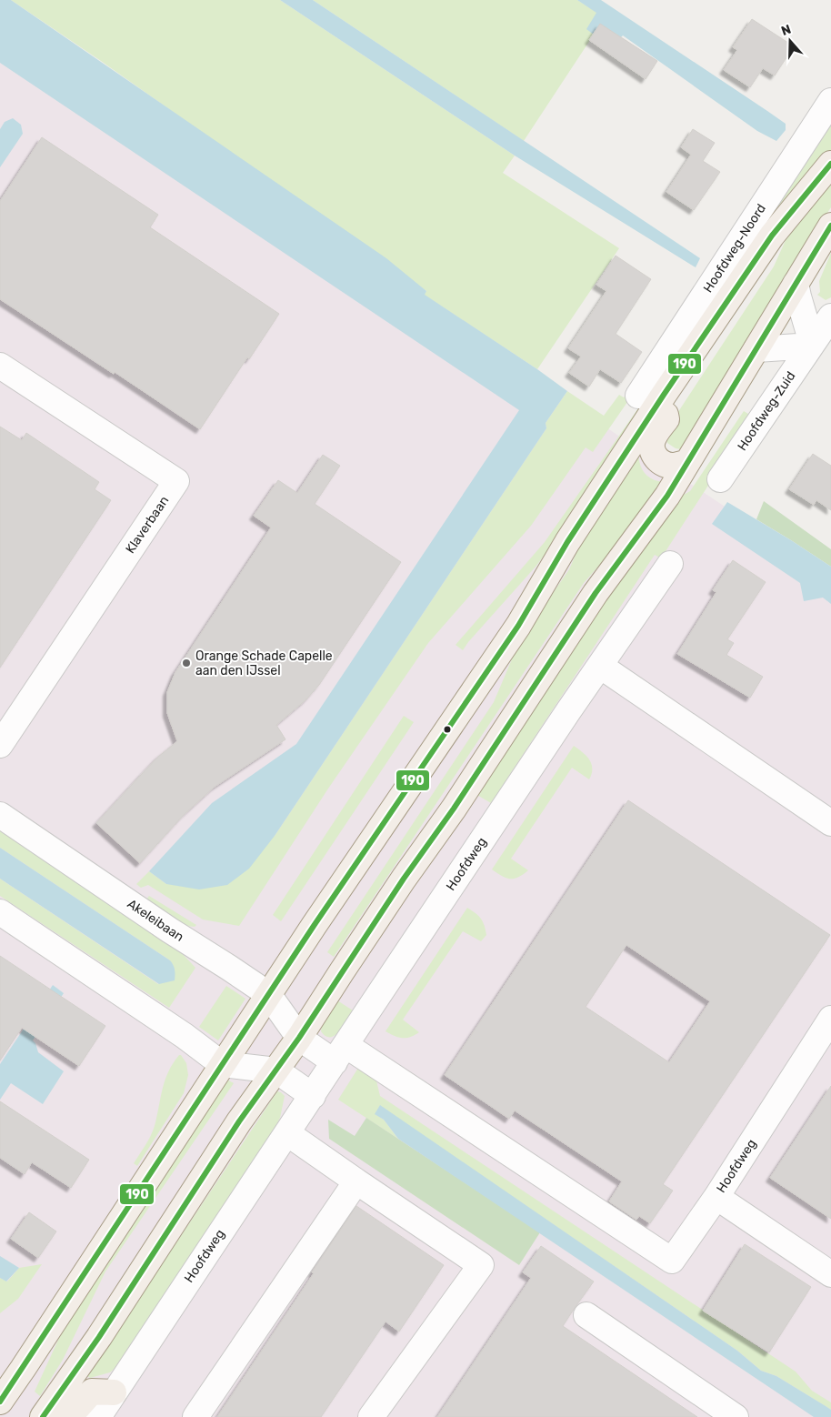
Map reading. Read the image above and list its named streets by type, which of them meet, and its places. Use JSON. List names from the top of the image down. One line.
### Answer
{"streets":{"street":["Hoofdweg-Noord","Hoofdweg-Zuid","Klaverbaan","Hoofdweg","Akeleibaan"]},"places":["Orange Schade Capelle aan den IJssel"],"lines":["transit line 190"],"north":"top"}
